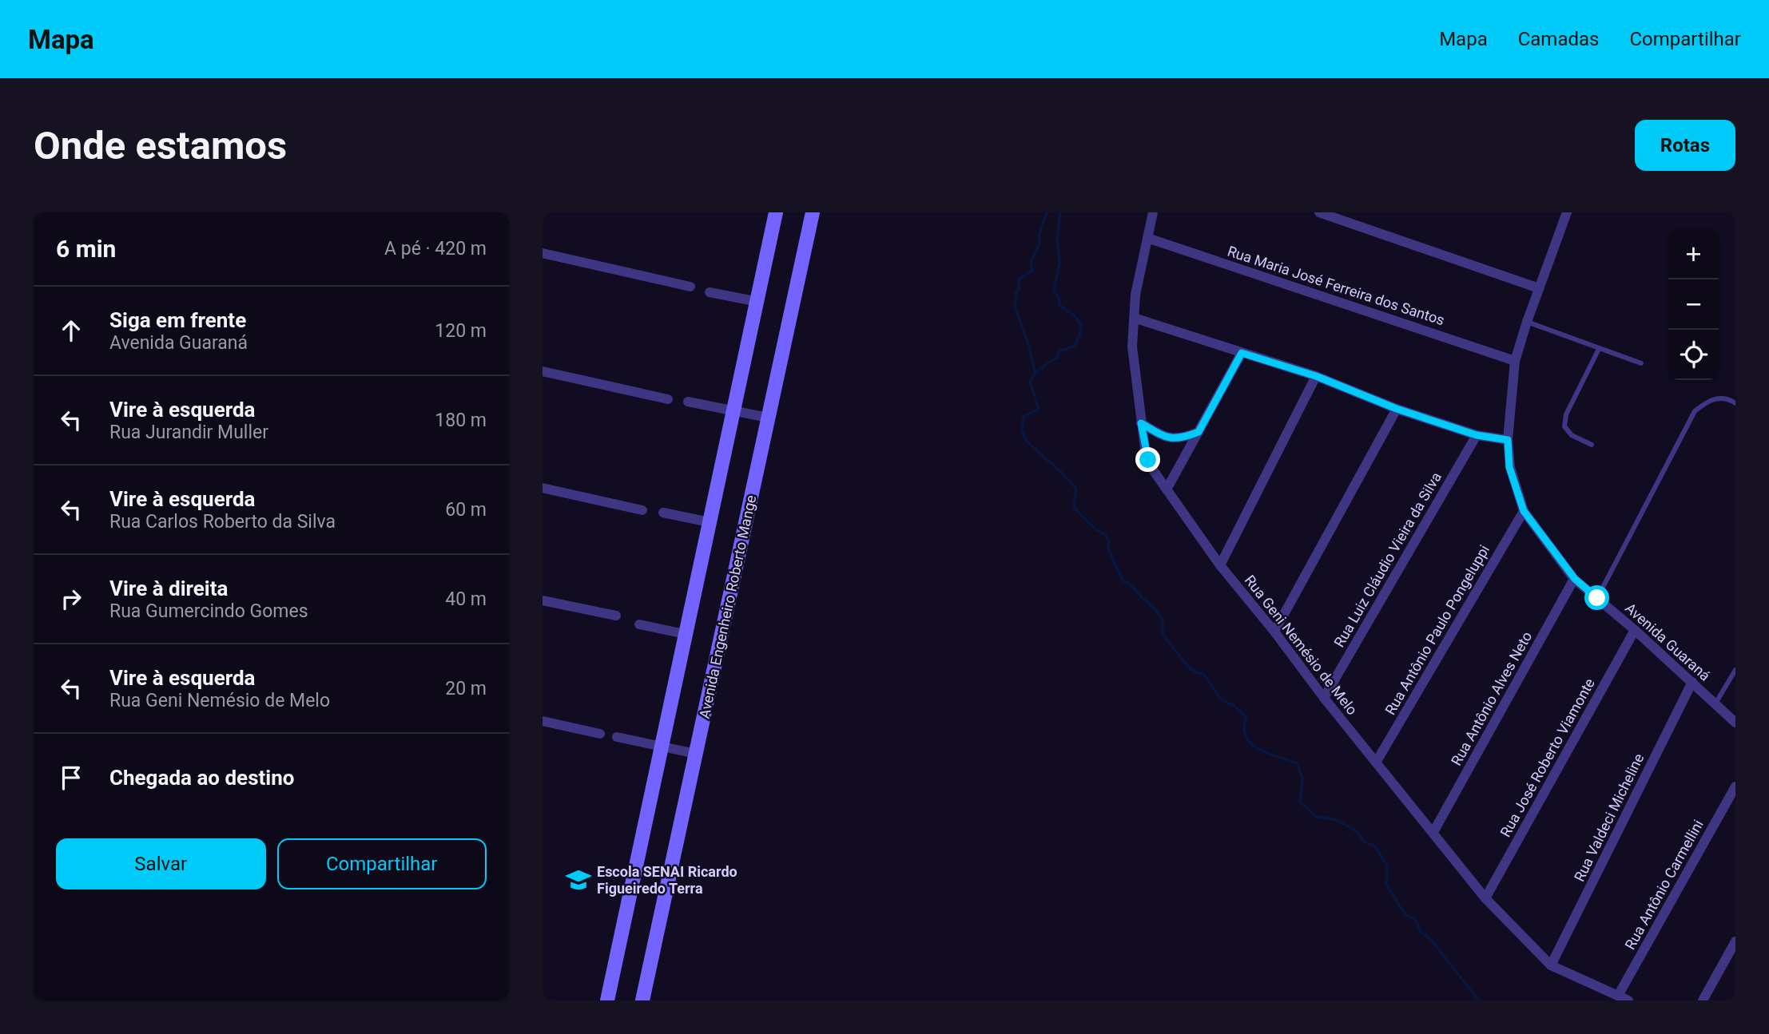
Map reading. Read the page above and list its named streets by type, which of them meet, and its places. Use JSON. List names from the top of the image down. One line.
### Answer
{"streets":{"street":["Rua Maria José Ferreira dos Santos","Rua Luiz Cláudio Vieira da Silva","Avenida Engenheiro Roberto Mange","Rua Antônio Paulo Pongeluppi","Avenida Guaraná","Rua Geni Nemésio de Melo","Rua Antônio Alves Neto","Rua José Roberto Viamonte","Rua Valdeci Micheline","Rua Antônio Carmellini"]},"crossings":[["Rua Maria José Ferreira dos Santos","Avenida Guaraná"],["Rua Maria José Ferreira dos Santos","Rua Geni Nemésio de Melo"],["Rua Luiz Cláudio Vieira da Silva","Rua Geni Nemésio de Melo"],["Rua Antônio Paulo Pongeluppi","Avenida Guaraná"],["Rua Antônio Paulo Pongeluppi","Rua Geni Nemésio de Melo"],["Avenida Guaraná","Rua Antônio Alves Neto"],["Avenida Guaraná","Rua José Roberto Viamonte"],["Avenida Guaraná","Rua Valdeci Micheline"],["Rua Geni Nemésio de Melo","Rua Antônio Alves Neto"],["Rua Geni Nemésio de Melo","Rua José Roberto Viamonte"],["Rua Geni Nemésio de Melo","Rua Valdeci Micheline"],["Rua Geni Nemésio de Melo","Rua Antônio Carmellini"]],"places":{"school or university":["Escola SENAI Ricardo Figueiredo Terra"]},"page":{"header":"Mapa","nav":["Mapa","Camadas","Compartilhar"],"buttons":["Rotas",["Salvar","Compartilhar"]],"title":"Onde estamos","heading":["6 min","A pé · 420 m"],"map_buttons":["+","−"],"list":[["Siga em frente","Avenida Guaraná","120 m"],["Vire à esquerda","Rua Jurandir Muller","180 m"],["Vire à esquerda","Rua Carlos Roberto da Silva","60 m"],["Vire à direita","Rua Gumercindo Gomes","40 m"],["Vire à esquerda","Rua Geni Nemésio de Melo","20 m"],"Chegada ao destino"]}}
